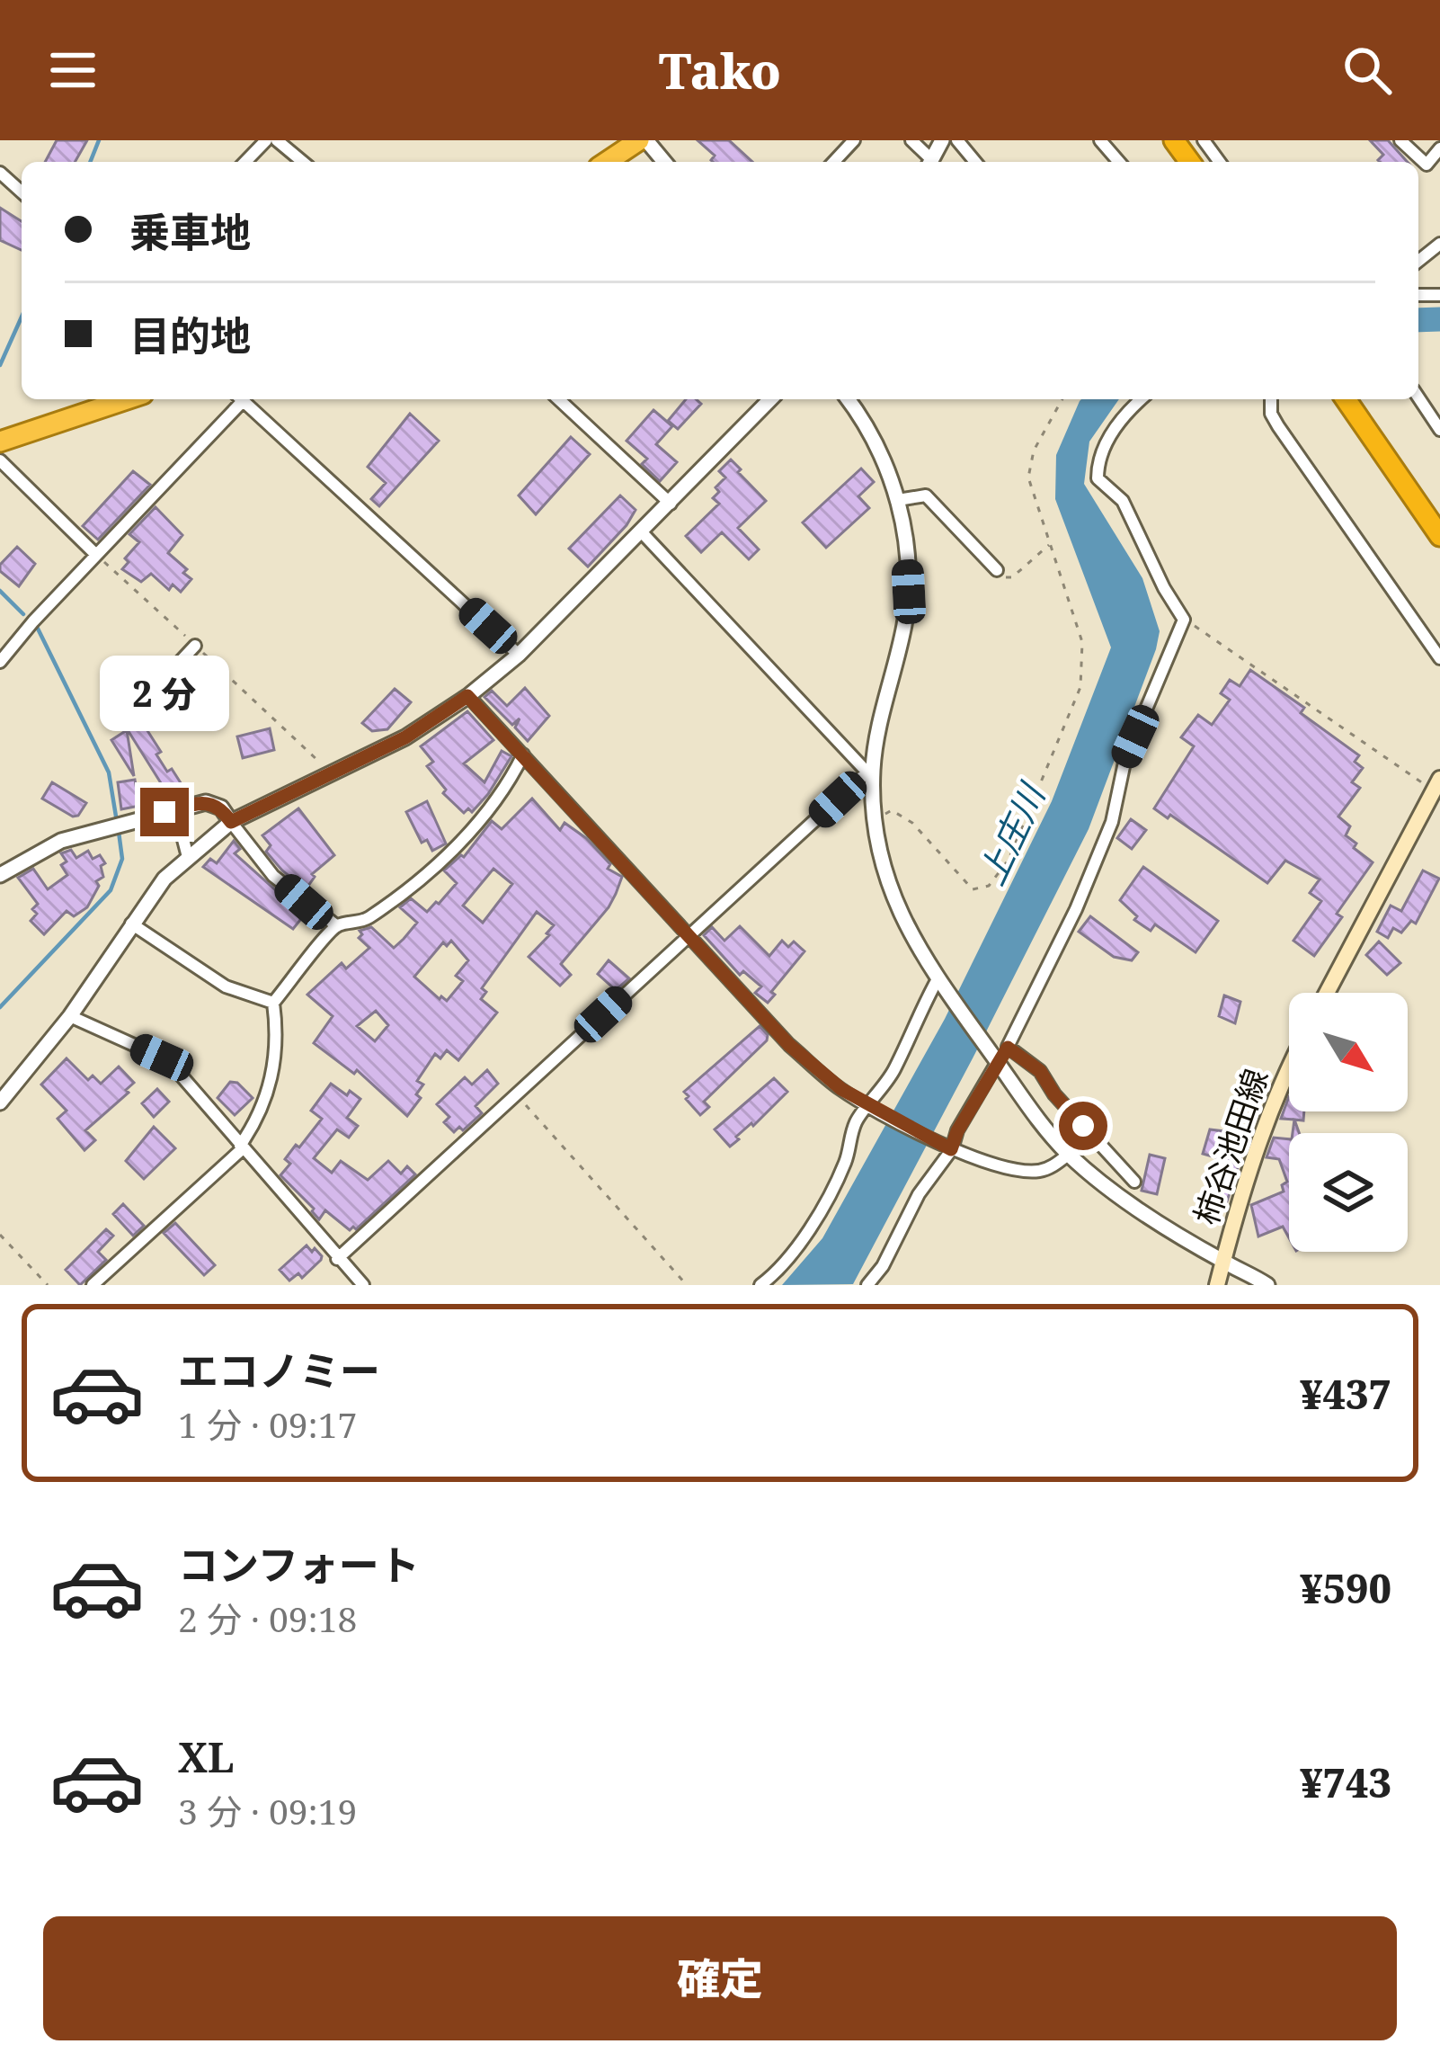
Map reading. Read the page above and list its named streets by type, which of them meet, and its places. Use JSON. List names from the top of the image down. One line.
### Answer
{"streets":{"main road":["柿谷池田線"]},"water":["上庄川"],"north":"bottom right","page":{"header":"Tako","banner":["乗車地","目的地"],"bubble":"2 分","list":[{"name":"エコノミー","note":"1 分 · 09:17","value":"¥437"},{"name":"コンフォート","note":"2 分 · 09:18","value":"¥590"},{"name":"XL","note":"3 分 · 09:19","value":"¥743"}],"buttons":"確定"}}
